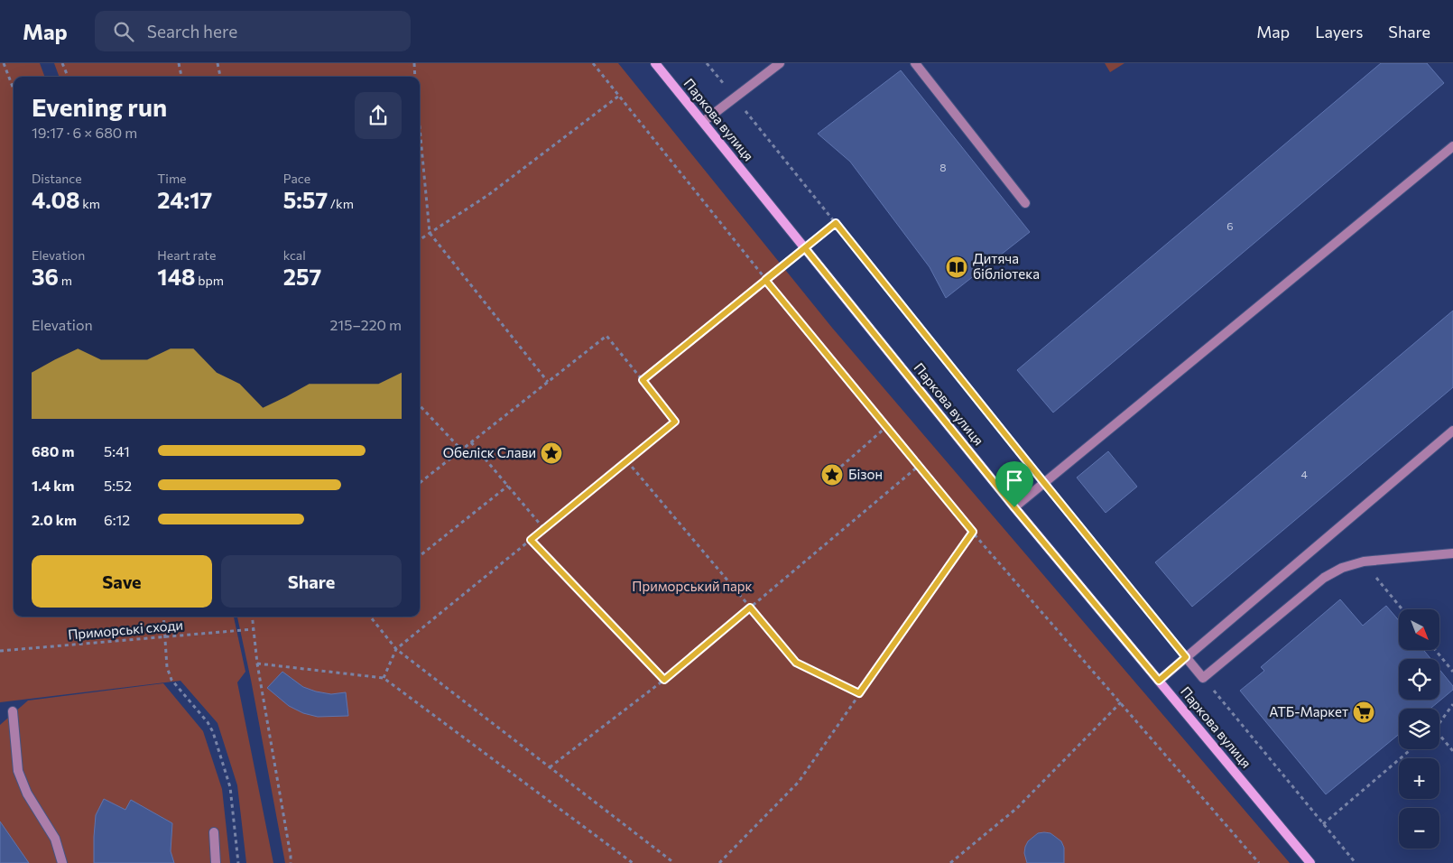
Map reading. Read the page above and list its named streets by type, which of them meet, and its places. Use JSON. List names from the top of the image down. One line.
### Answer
{"streets":{"street":["Паркова вулиця"],"path":["Приморські сходи"]},"parks":["Приморський парк"],"places":{"library":["Дитяча бібліотека"],"place":["Обеліск Cлави","Бізон"],"supermarket":["АТБ-Маркет"]},"house_numbers":["8","6","4"],"north":"bottom right","page":{"header":"Map","search":"Search here","nav":["Map","Layers","Share"],"heading":["Evening run","19:17 · 6 × 680 m"],"stats":[["Distance","4.08 km"],["Time","24:17"],["Pace","5:57 /km"],["Elevation","36 m"],["Heart rate","148 bpm"],["kcal","257"]],"chart":["Elevation","215–220 m"],"list":[{"name":"680 m","note":"5:41"},{"name":"1.4 km","note":"5:52"},{"name":"2.0 km","note":"6:12"}],"buttons":["Save","Share"],"map_buttons":["+","−"]}}
